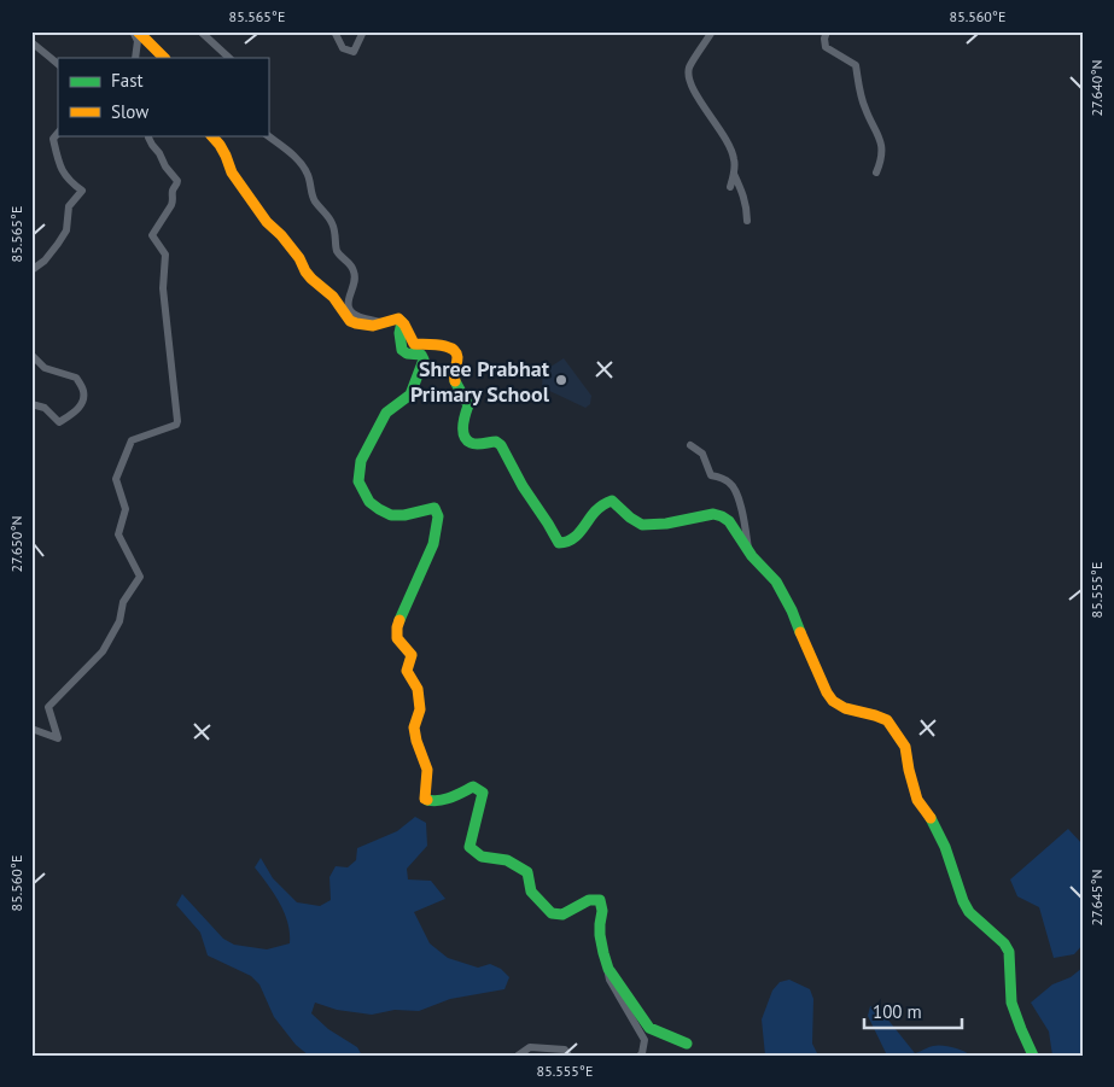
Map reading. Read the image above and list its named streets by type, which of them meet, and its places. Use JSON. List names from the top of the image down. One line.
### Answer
{"places":["Shree Prabhat Primary School"],"legend":["Fast","Slow"],"scale_bar":"100 m","coordinates":["85.565°E","85.560°E","27.640°N","27.650°N","85.555°E","27.645°N"]}
